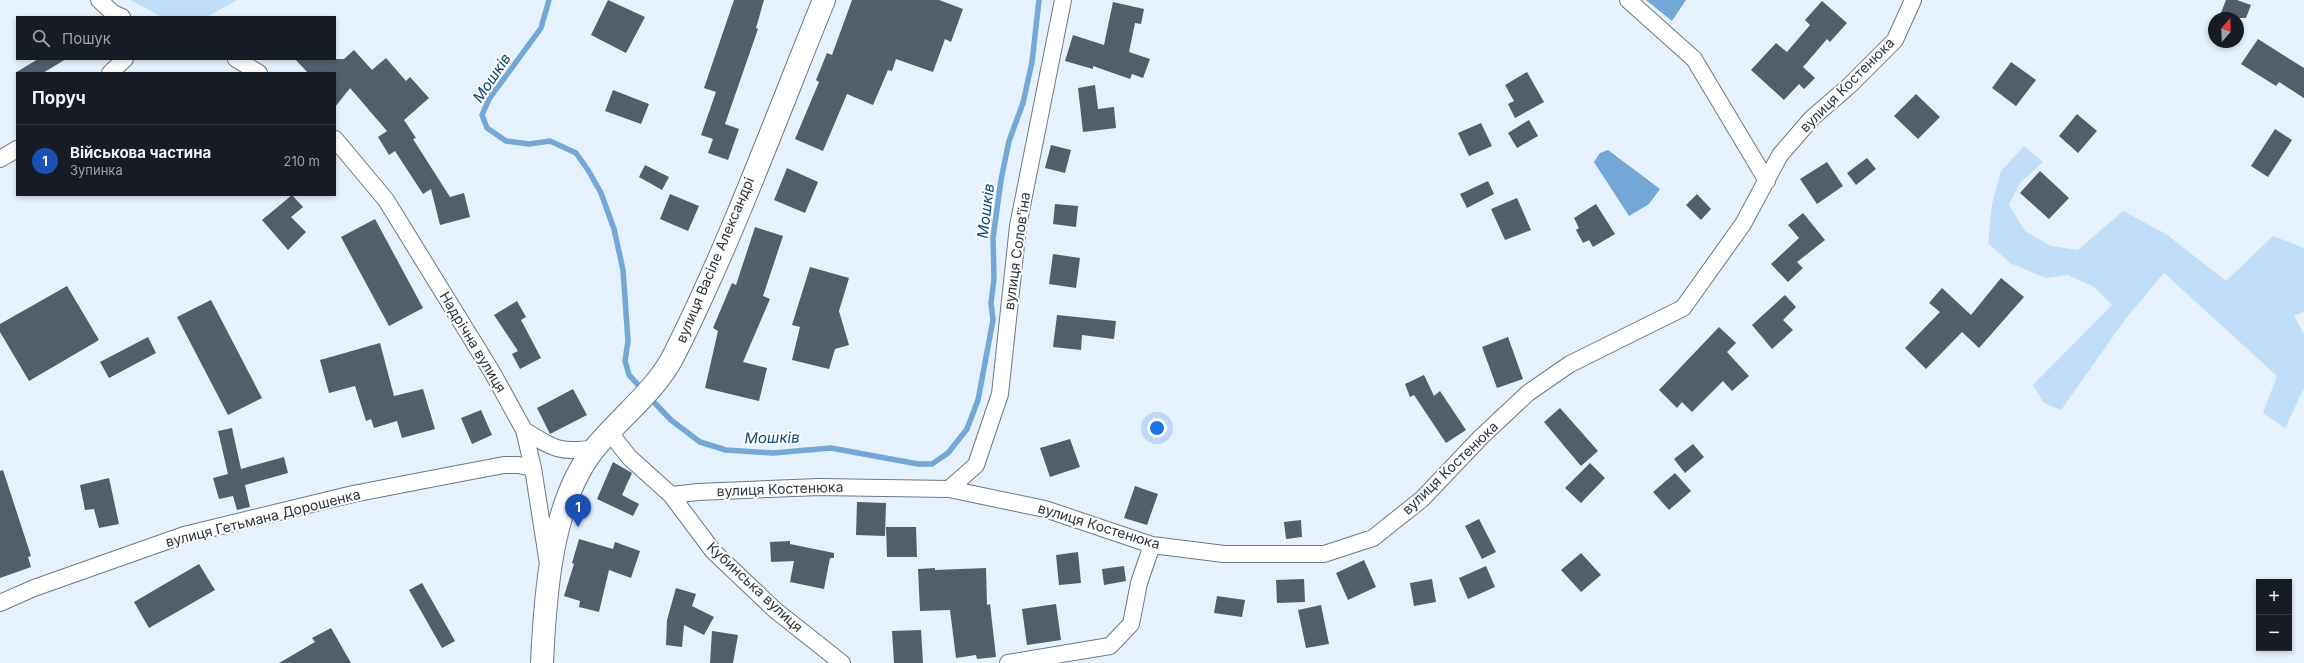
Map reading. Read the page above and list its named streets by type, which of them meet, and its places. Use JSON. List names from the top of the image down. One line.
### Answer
{"streets":{"main road":["вулиця Васіле Александрі"],"street":["вулиця Костенюка","вулиця Солов'їна","Надрічна вулиця","вулиця Гетьмана Дорошенка","Кубинська вулиця"]},"crossings":[["вулиця Костенюка","вулиця Солов'їна"],["вулиця Костенюка","Кубинська вулиця"],["вулиця Васіле Александрі","Надрічна вулиця"],["вулиця Васіле Александрі","Кубинська вулиця"],["Надрічна вулиця","вулиця Гетьмана Дорошенка"]],"water":["Мошків"],"north":"top","page":{"search":"Пошук","heading":"Поруч","list":[{"mark":"1","name":"Військова частина","note":"Зупинка","value":"210 m"}],"pins":"1","map_buttons":["+","−"]}}
